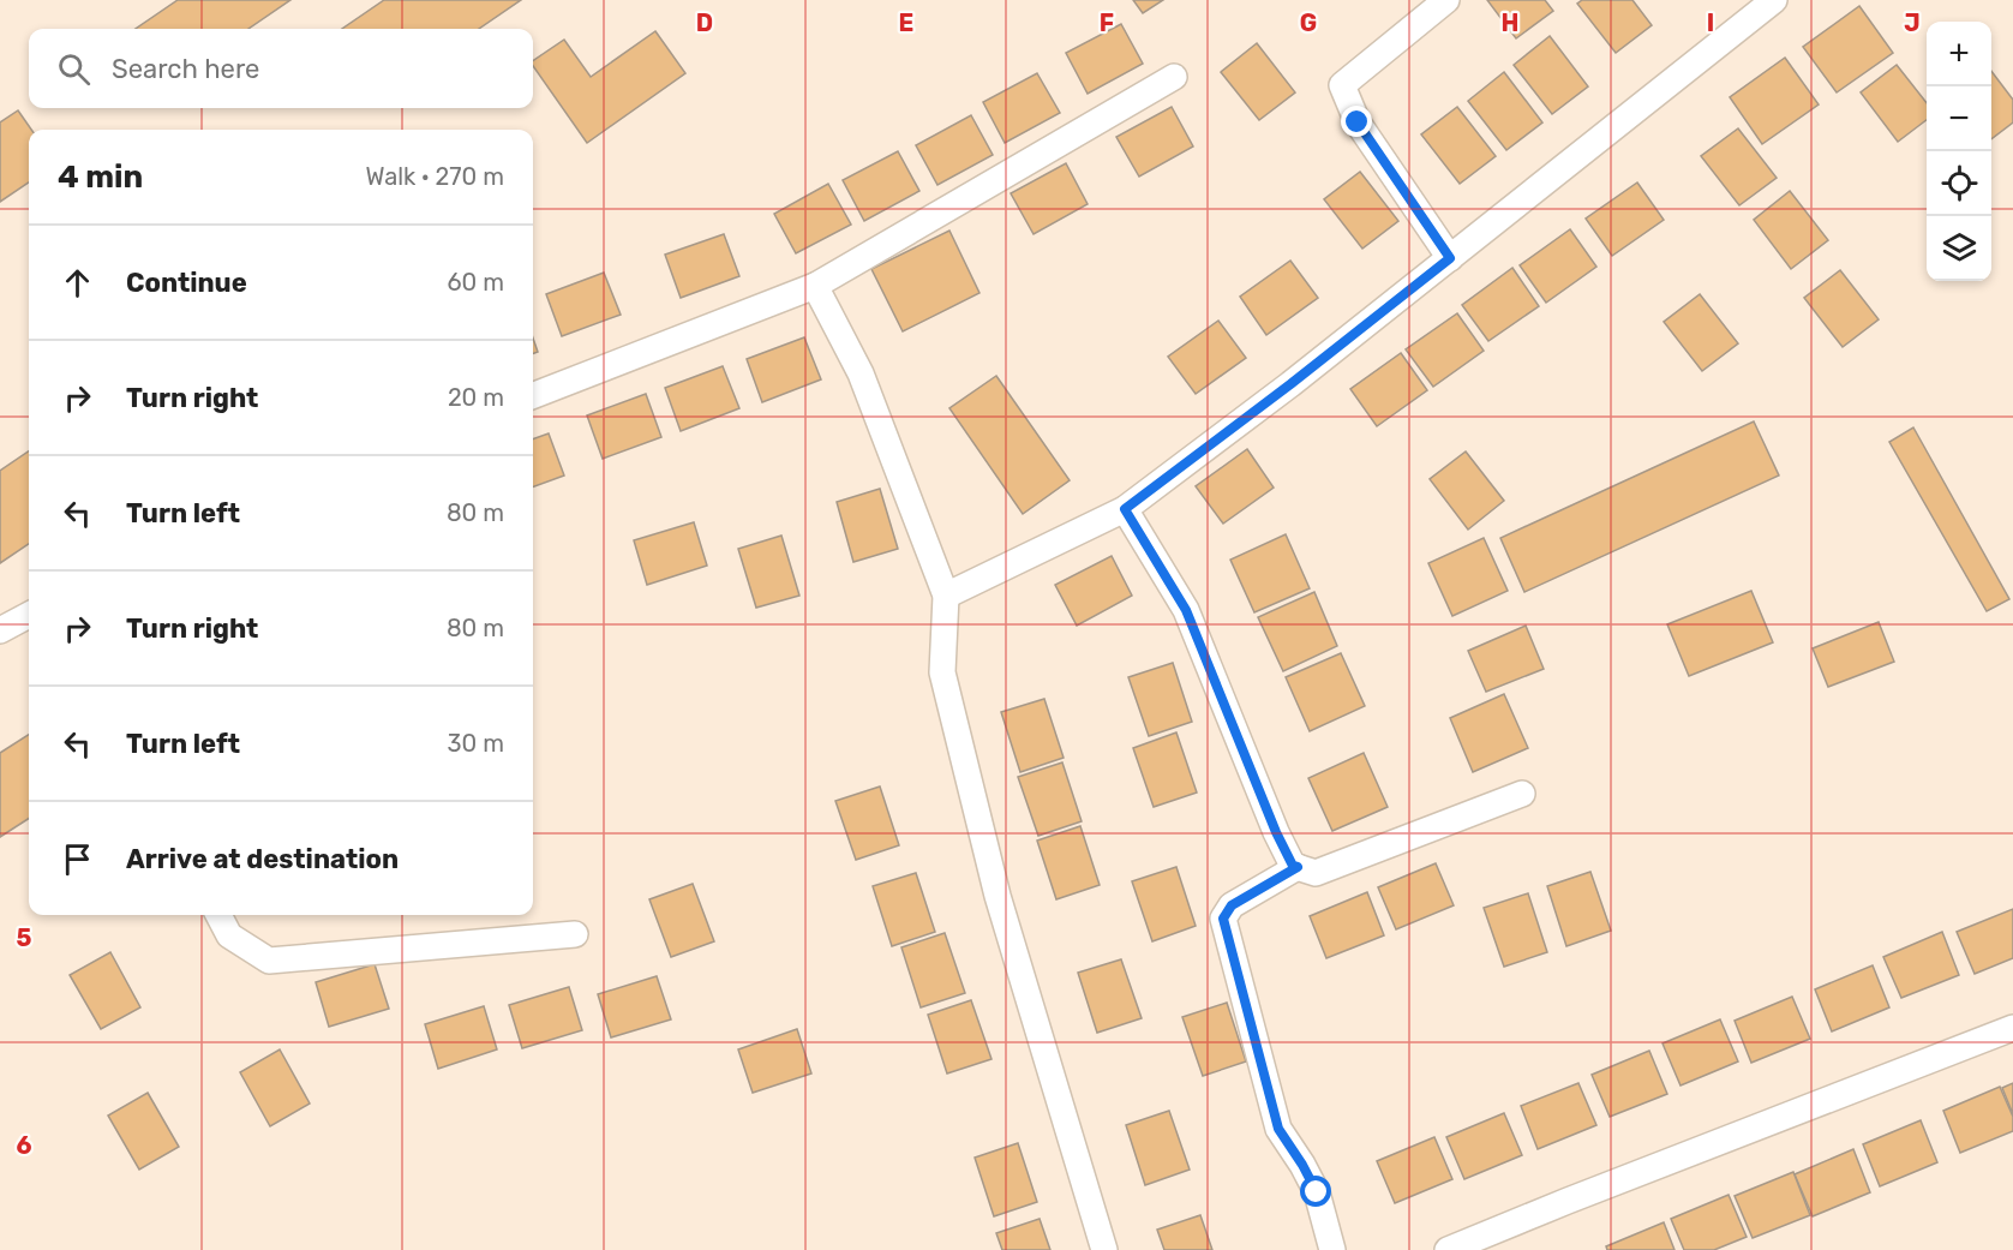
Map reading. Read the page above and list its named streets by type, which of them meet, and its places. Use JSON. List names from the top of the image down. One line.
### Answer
{"page":{"map_buttons":["+","−"],"search":"Search here","heading":["4 min","Walk · 270 m"],"list":[["Continue","60 m"],["Turn right","20 m"],["Turn left","80 m"],["Turn right","80 m"],["Turn left","30 m"],"Arrive at destination"]},"grid":{"columns":["D","E","F","G","H","I","J"],"rows":["5","6"]}}
